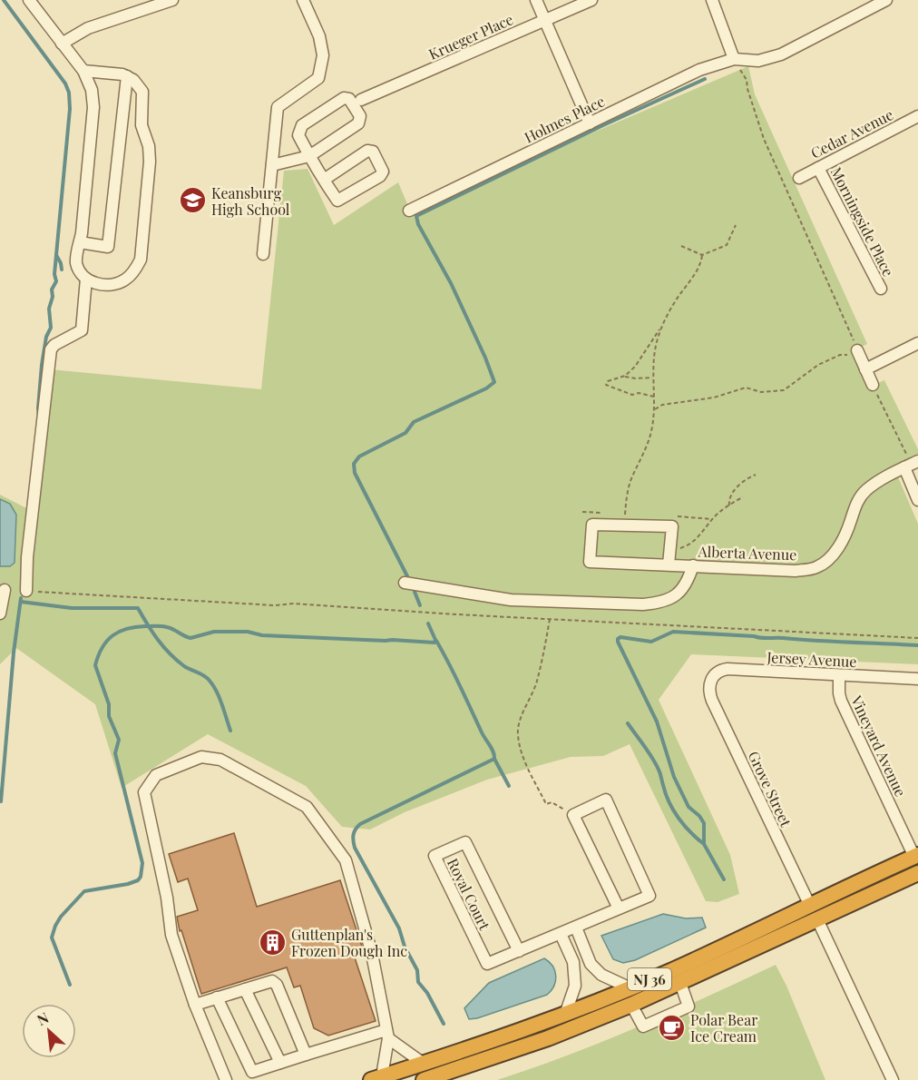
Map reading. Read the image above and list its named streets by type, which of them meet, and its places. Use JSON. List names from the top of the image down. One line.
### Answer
{"streets":{"highway":["NJ 36"],"street":["Krueger Place","Holmes Place","Cedar Avenue","Morningside Place","Alberta Avenue","Jersey Avenue","Vineyard Avenue","Grove Street","Royal Court"]},"crossings":[["Cedar Avenue","Morningside Place"],["Jersey Avenue","Vineyard Avenue"],["Jersey Avenue","Grove Street"],["Vineyard Avenue","NJ 36"],["Grove Street","NJ 36"]],"places":{"school or university":["Keansburg High School"],"building":["Guttenplan's Frozen Dough Inc"],"cafe":["Polar Bear Ice Cream"]},"north":"top left"}
